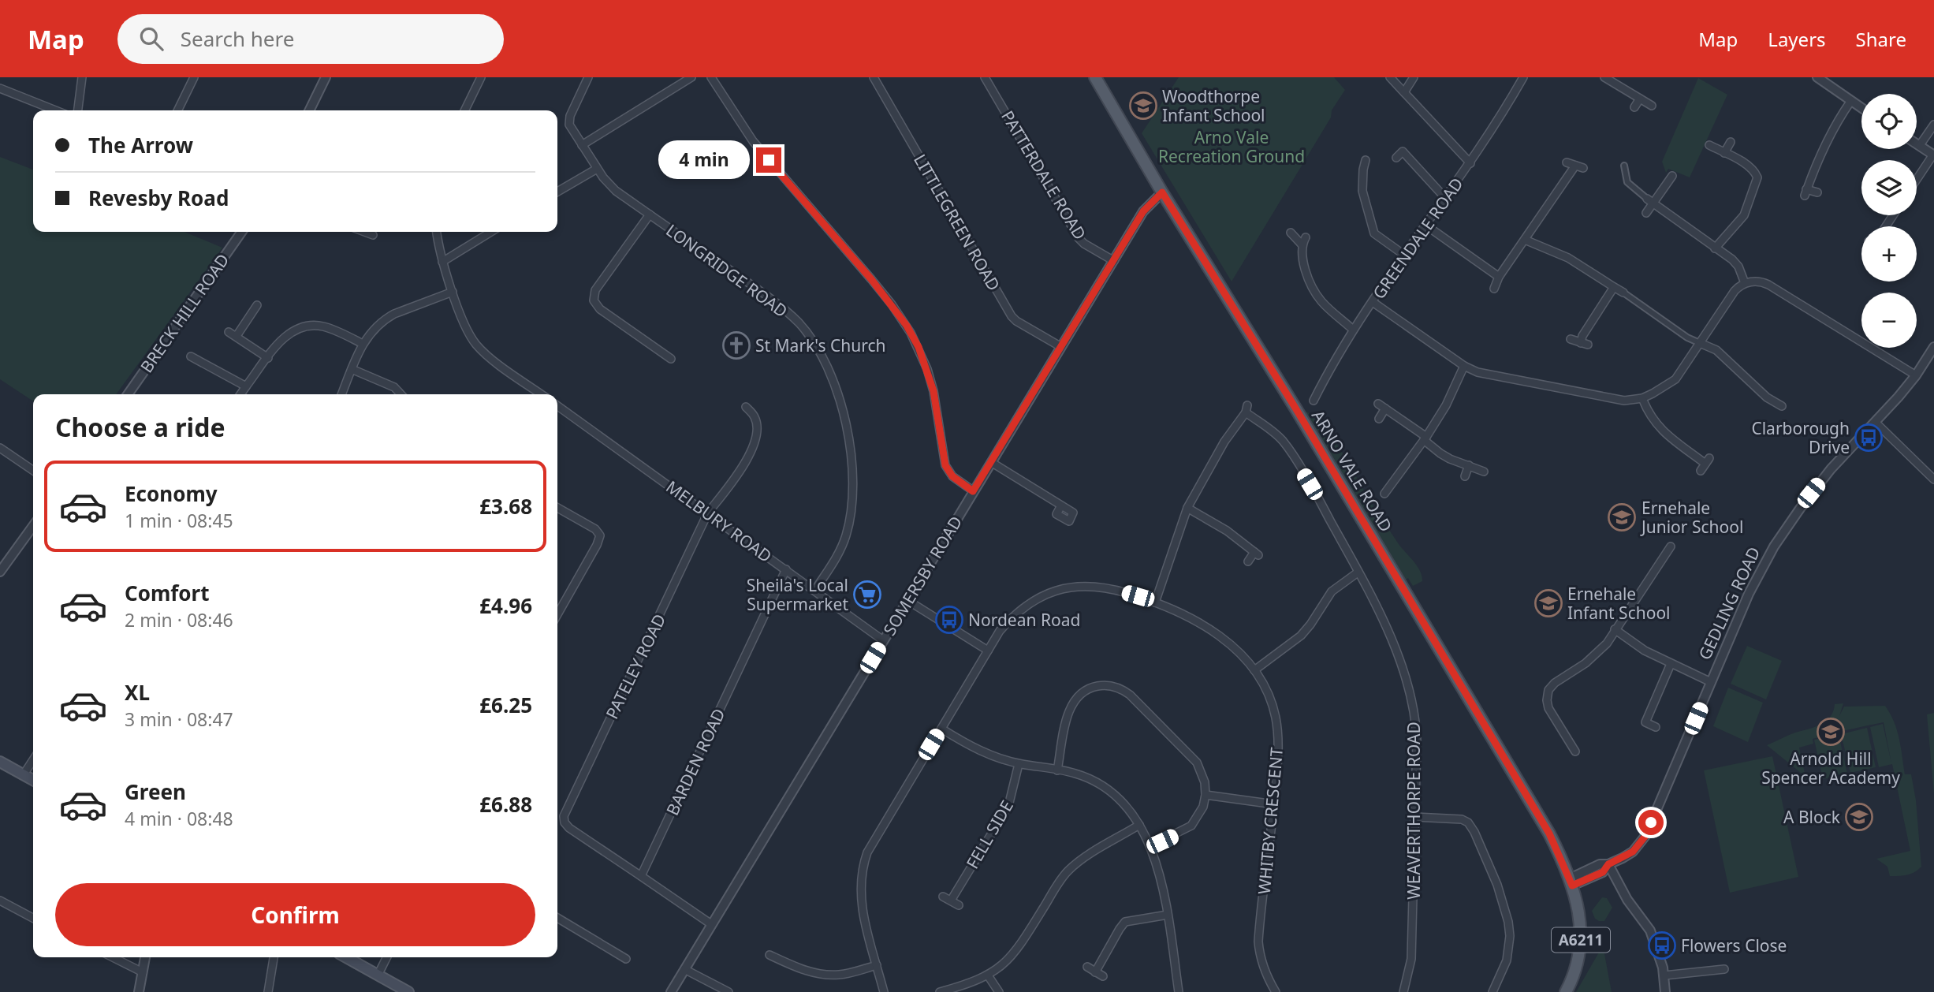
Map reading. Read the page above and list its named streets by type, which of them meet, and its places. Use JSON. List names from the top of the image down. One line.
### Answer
{"streets":{"main road":["ARNO VALE ROAD","A6211"],"street":["PATTERDALE ROAD","LITTLEGREEN ROAD","GREENDALE ROAD","LONGRIDGE ROAD","BRECK HILL ROAD","MELBURY ROAD","SOMERSBY ROAD","GEDLING ROAD","PATELEY ROAD","BARDEN ROAD","WEAVERTHORPE ROAD","WHITBY CRESCENT","FELL SIDE"]},"crossings":[["PATTERDALE ROAD","SOMERSBY ROAD"],["LITTLEGREEN ROAD","SOMERSBY ROAD"],["LONGRIDGE ROAD","MELBURY ROAD"],["ARNO VALE ROAD","SOMERSBY ROAD"],["ARNO VALE ROAD","GEDLING ROAD"],["ARNO VALE ROAD","A6211"],["MELBURY ROAD","SOMERSBY ROAD"],["MELBURY ROAD","PATELEY ROAD"],["MELBURY ROAD","BARDEN ROAD"],["GEDLING ROAD","A6211"],["PATELEY ROAD","BARDEN ROAD"],["WEAVERTHORPE ROAD","WHITBY CRESCENT"]],"parks":["Arno Vale Recreation Ground"],"places":{"school or university":["Woodthorpe Infant School","Ernehale Junior School","Ernehale Infant School","Arnold Hill Spencer Academy","A Block"],"church":["St Mark's Church"],"bus stop":["Clarborough Drive","Nordean Road","Flowers Close"],"supermarket":["Sheila's Local Supermarket"]},"page":{"header":"Map","search":"Search here","nav":["Map","Layers","Share"],"map_buttons":["+","−"],"banner":["The Arrow","Revesby Road"],"bubble":"4 min","heading":"Choose a ride","list":[{"name":"Economy","note":"1 min · 08:45","value":"£3.68"},{"name":"Comfort","note":"2 min · 08:46","value":"£4.96"},{"name":"XL","note":"3 min · 08:47","value":"£6.25"},{"name":"Green","note":"4 min · 08:48","value":"£6.88"}],"buttons":"Confirm"}}
